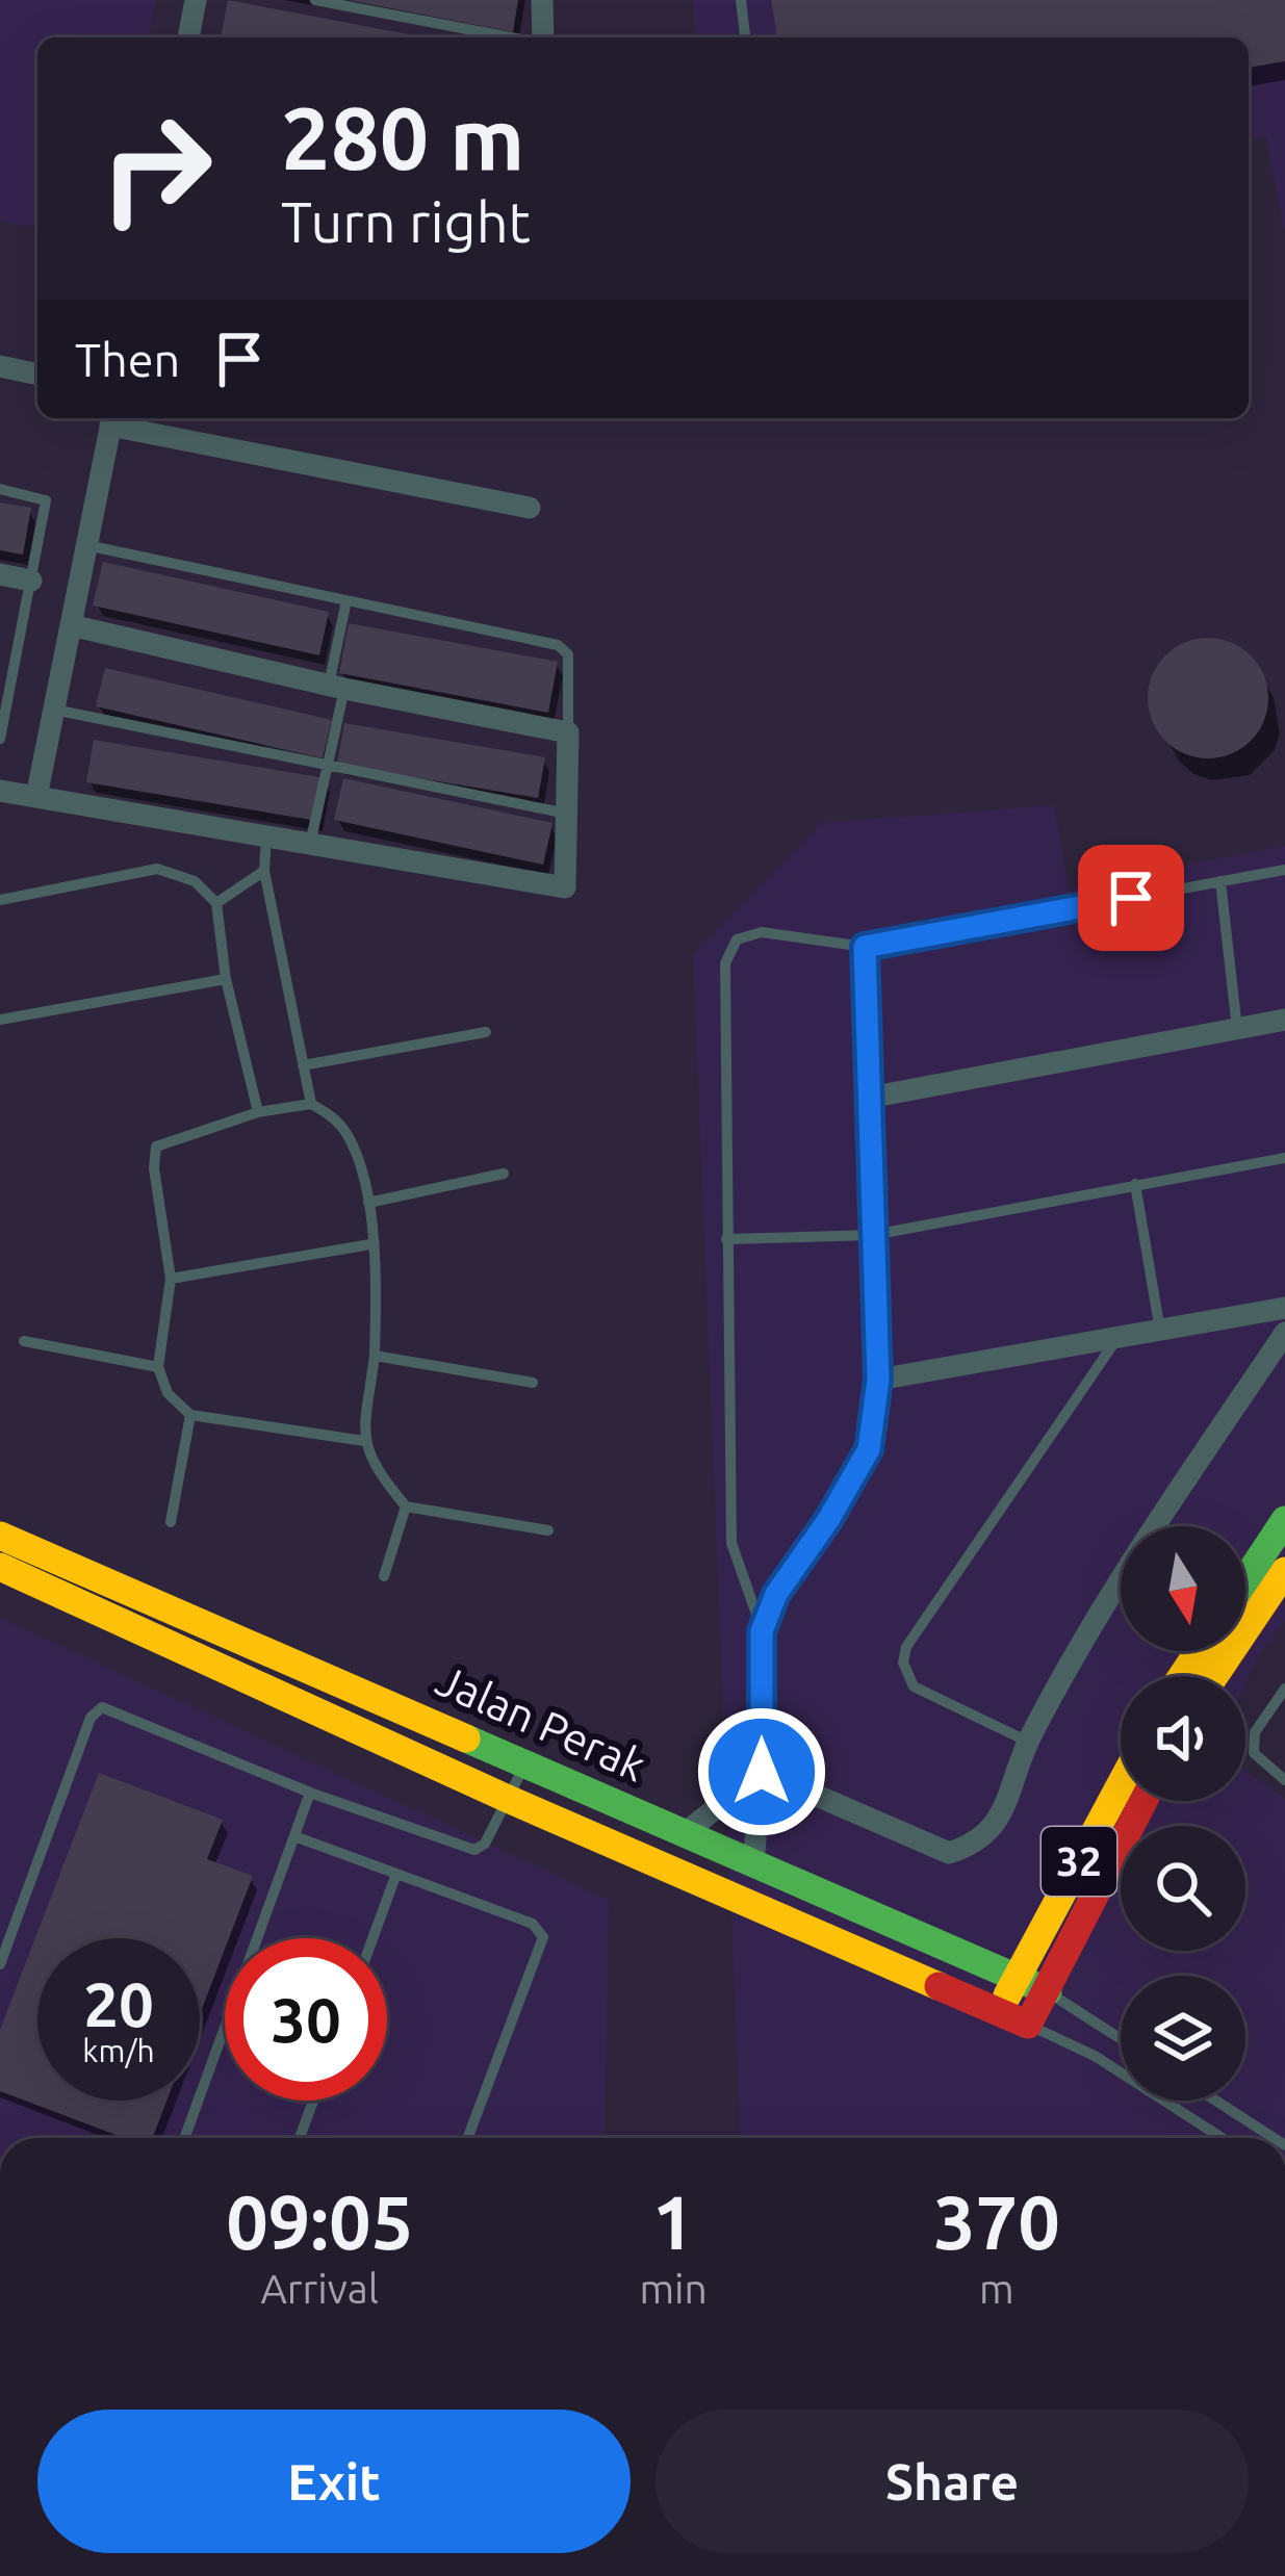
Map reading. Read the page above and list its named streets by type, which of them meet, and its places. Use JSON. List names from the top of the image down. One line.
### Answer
{"streets":{"main road":["Jalan Perak","32"]},"crossings":[["Jalan Perak","32"]],"north":"bottom","page":{"turn":["280 m","Turn right"],"then":"Then","speed":"20 km/h","limit":"30","eta":["09:05","Arrival","1","min","370","m"],"buttons":["Exit","Share"]}}
